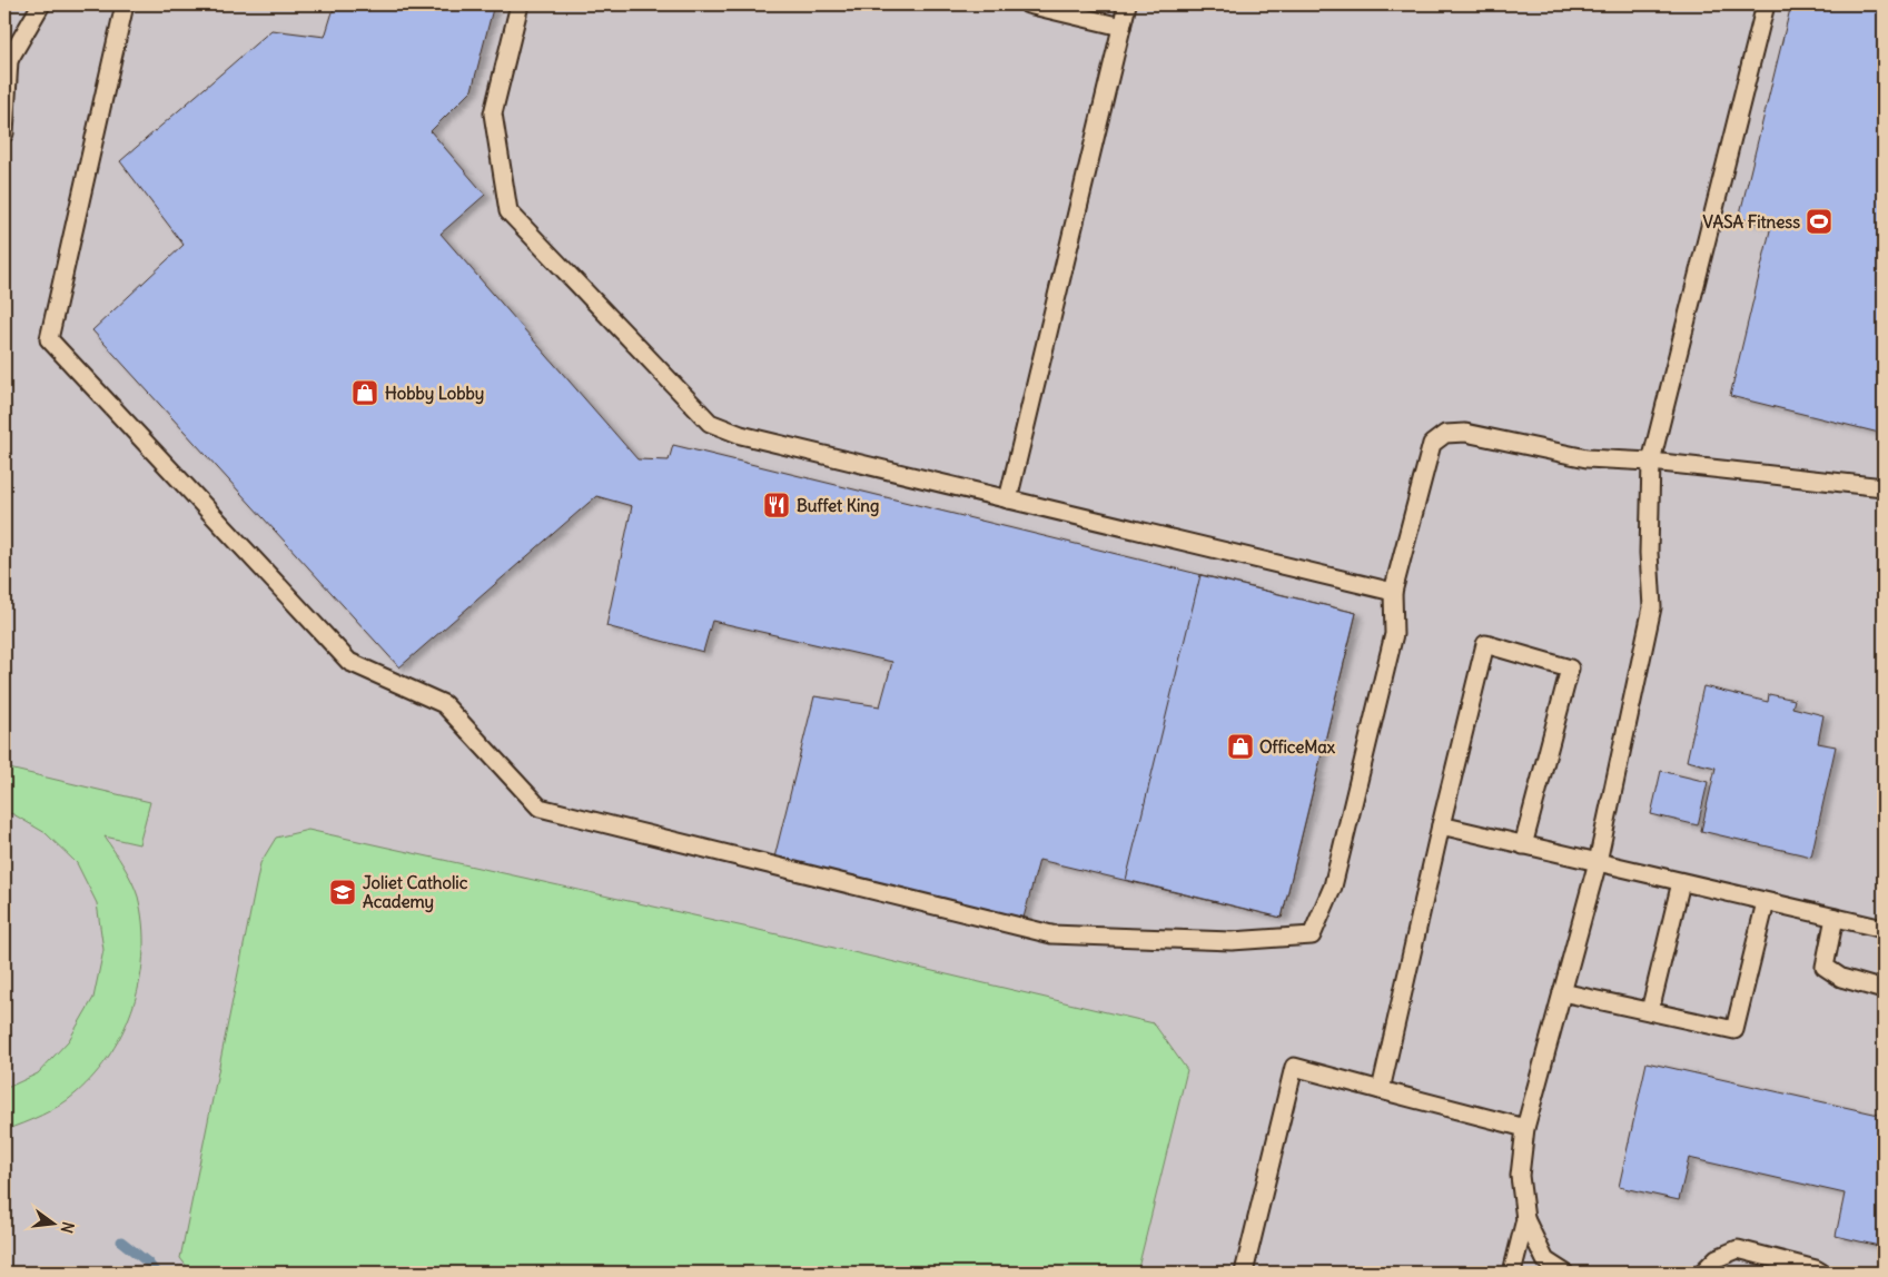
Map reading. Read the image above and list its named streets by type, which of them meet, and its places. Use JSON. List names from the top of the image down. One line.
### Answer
{"places":{"sports":["VASA Fitness"],"shop":["Hobby Lobby","OfficeMax"],"restaurant":["Buffet King"],"school or university":["Joliet Catholic Academy"]},"north":"right"}
